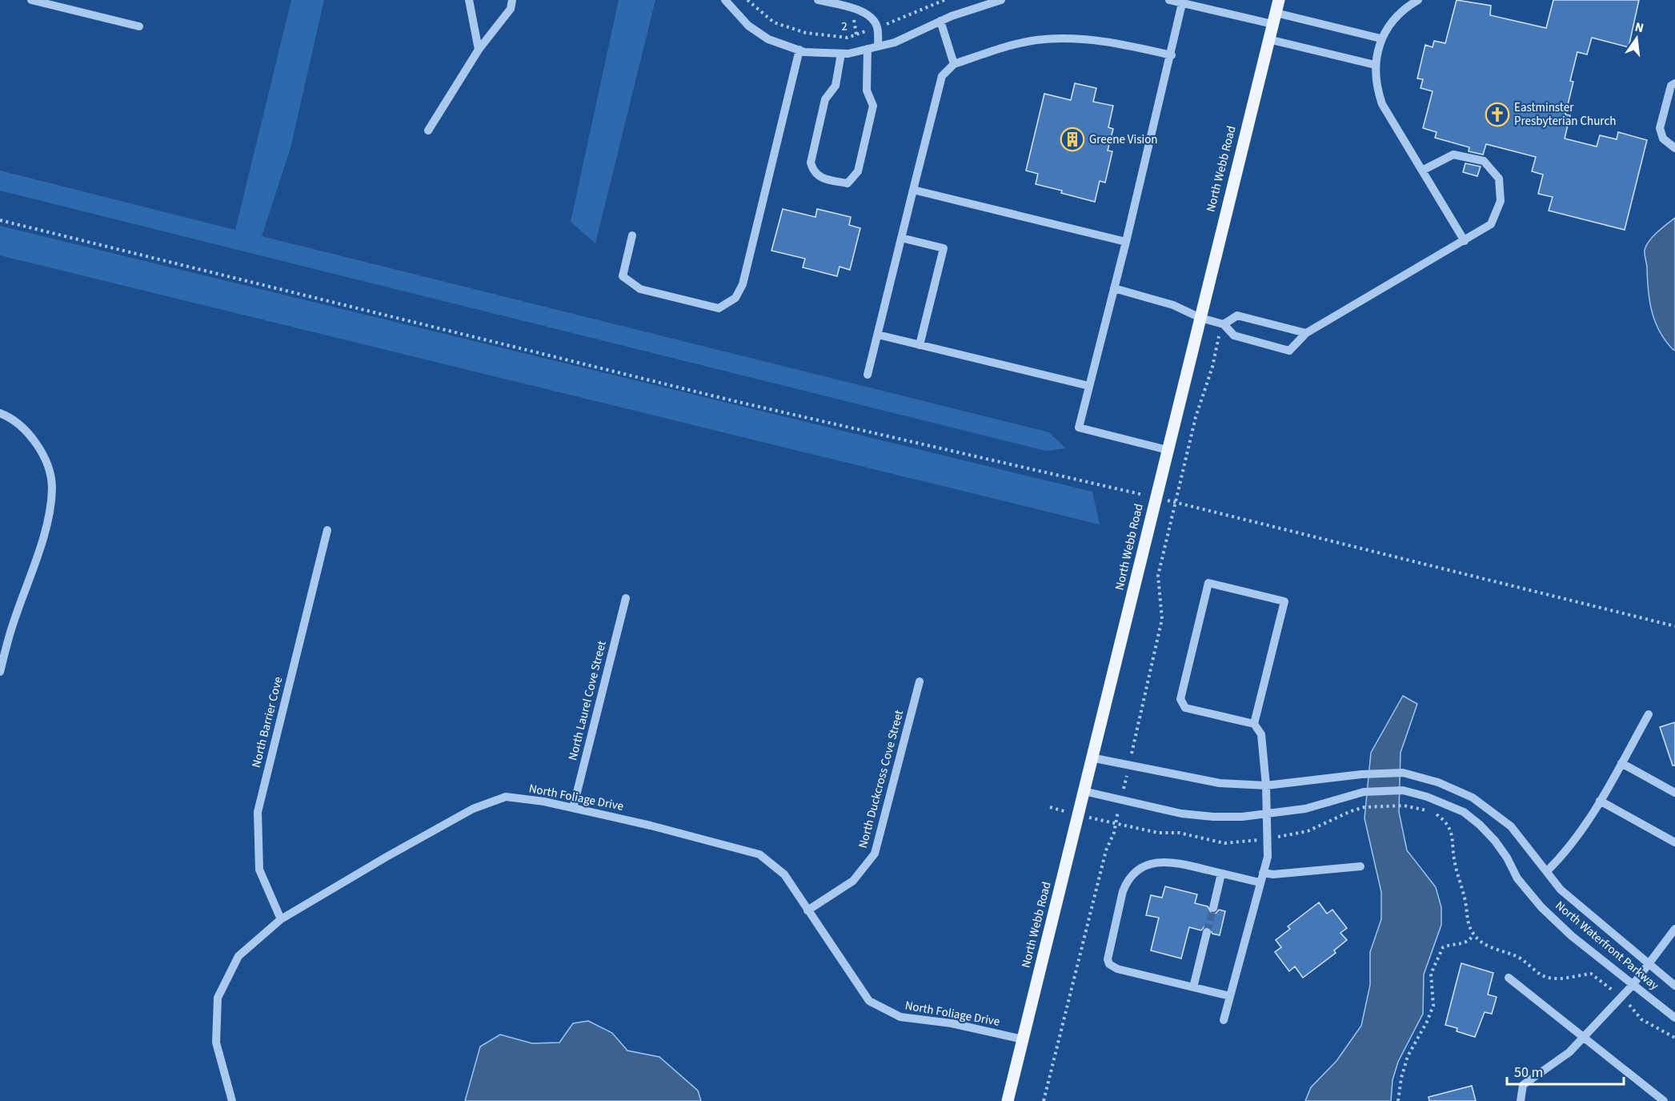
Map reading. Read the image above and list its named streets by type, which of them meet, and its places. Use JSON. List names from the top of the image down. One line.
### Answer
{"streets":{"main road":["North Webb Road"],"street":["North Laurel Cove Street","North Barrier Cove","North Duckcross Cove Street","North Foliage Drive","North Waterfront Parkway"],"path":["2"]},"crossings":[["North Webb Road","North Foliage Drive"],["North Webb Road","North Waterfront Parkway"],["North Laurel Cove Street","North Foliage Drive"],["North Barrier Cove","North Foliage Drive"],["North Duckcross Cove Street","North Foliage Drive"]],"places":{"church":["Eastminster Presbyterian Church"],"building":["Greene Vision"]},"scale_bar":"50 m","north":"top"}
